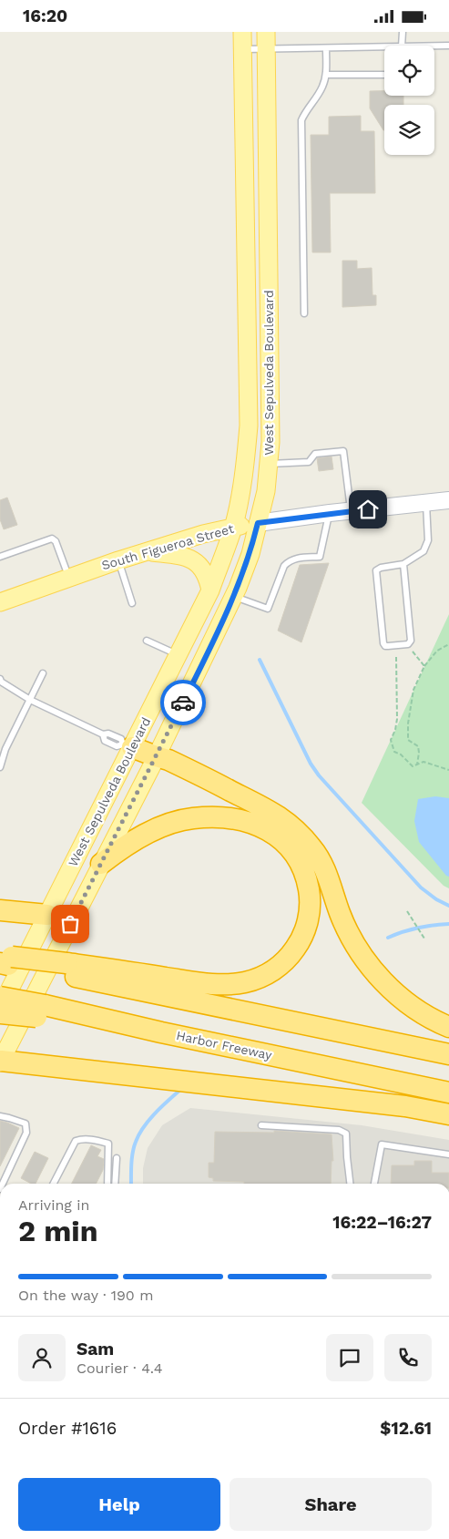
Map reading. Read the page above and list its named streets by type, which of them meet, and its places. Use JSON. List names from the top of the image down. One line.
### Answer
{"streets":{"highway":["Harbor Freeway"],"main road":["West Sepulveda Boulevard","South Figueroa Street"]},"crossings":[["West Sepulveda Boulevard","South Figueroa Street"]],"page":{"status":"16:20","heading":["2 min","Arriving in","16:22–16:27"],"panel":["Sam","Courier · 4.4","Order #1616","$12.61"],"bar":"On the way · 190 m","buttons":["Help","Share"]}}
